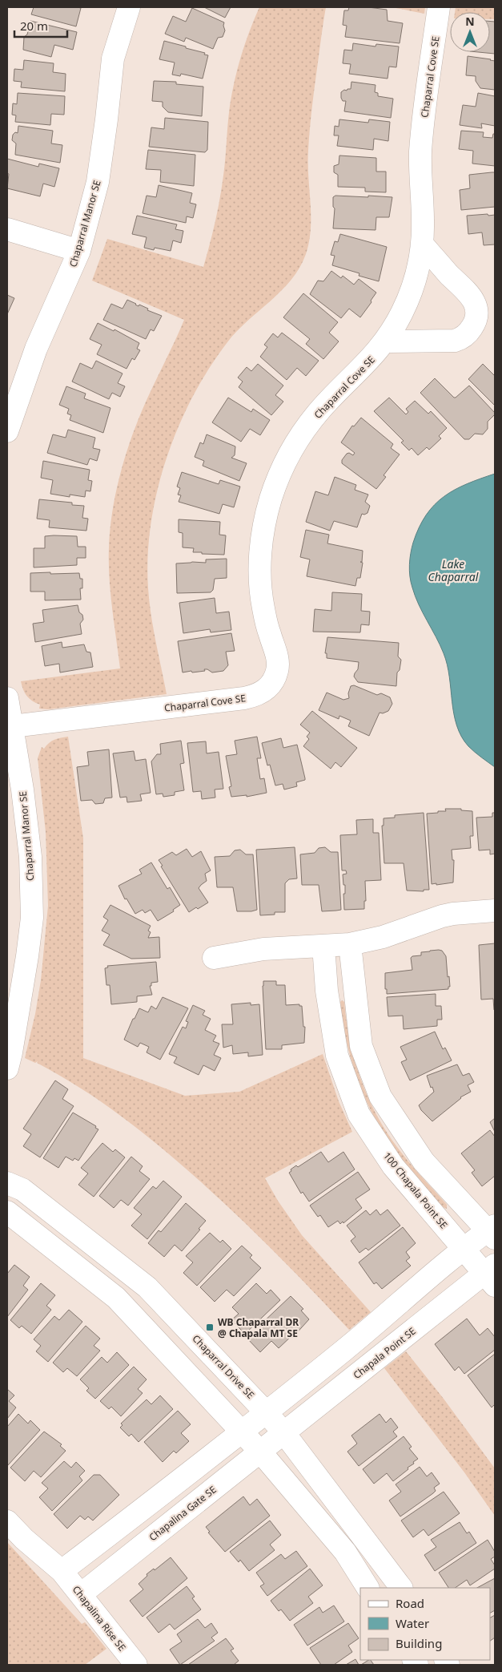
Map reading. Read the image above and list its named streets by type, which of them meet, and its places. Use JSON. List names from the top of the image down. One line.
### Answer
{"streets":{"street":["Chaparral Cove SE","Chaparral Manor SE","100 Chapala Point SE","Chapala Point SE","Chaparral Drive SE","Chapalina Gate SE","Chapalina Rise SE"]},"crossings":[["Chaparral Cove SE","Chaparral Manor SE"],["100 Chapala Point SE","Chapala Point SE"],["Chapala Point SE","Chaparral Drive SE"],["Chapala Point SE","Chapalina Gate SE"],["Chaparral Drive SE","Chapalina Gate SE"],["Chapalina Gate SE","Chapalina Rise SE"]],"water":["Lake Chaparral"],"places":{"transit":["WB Chaparral DR @ Chapala MT SE"]},"legend":["Road","Water","Building"],"scale_bar":"20 m","north":"top"}
